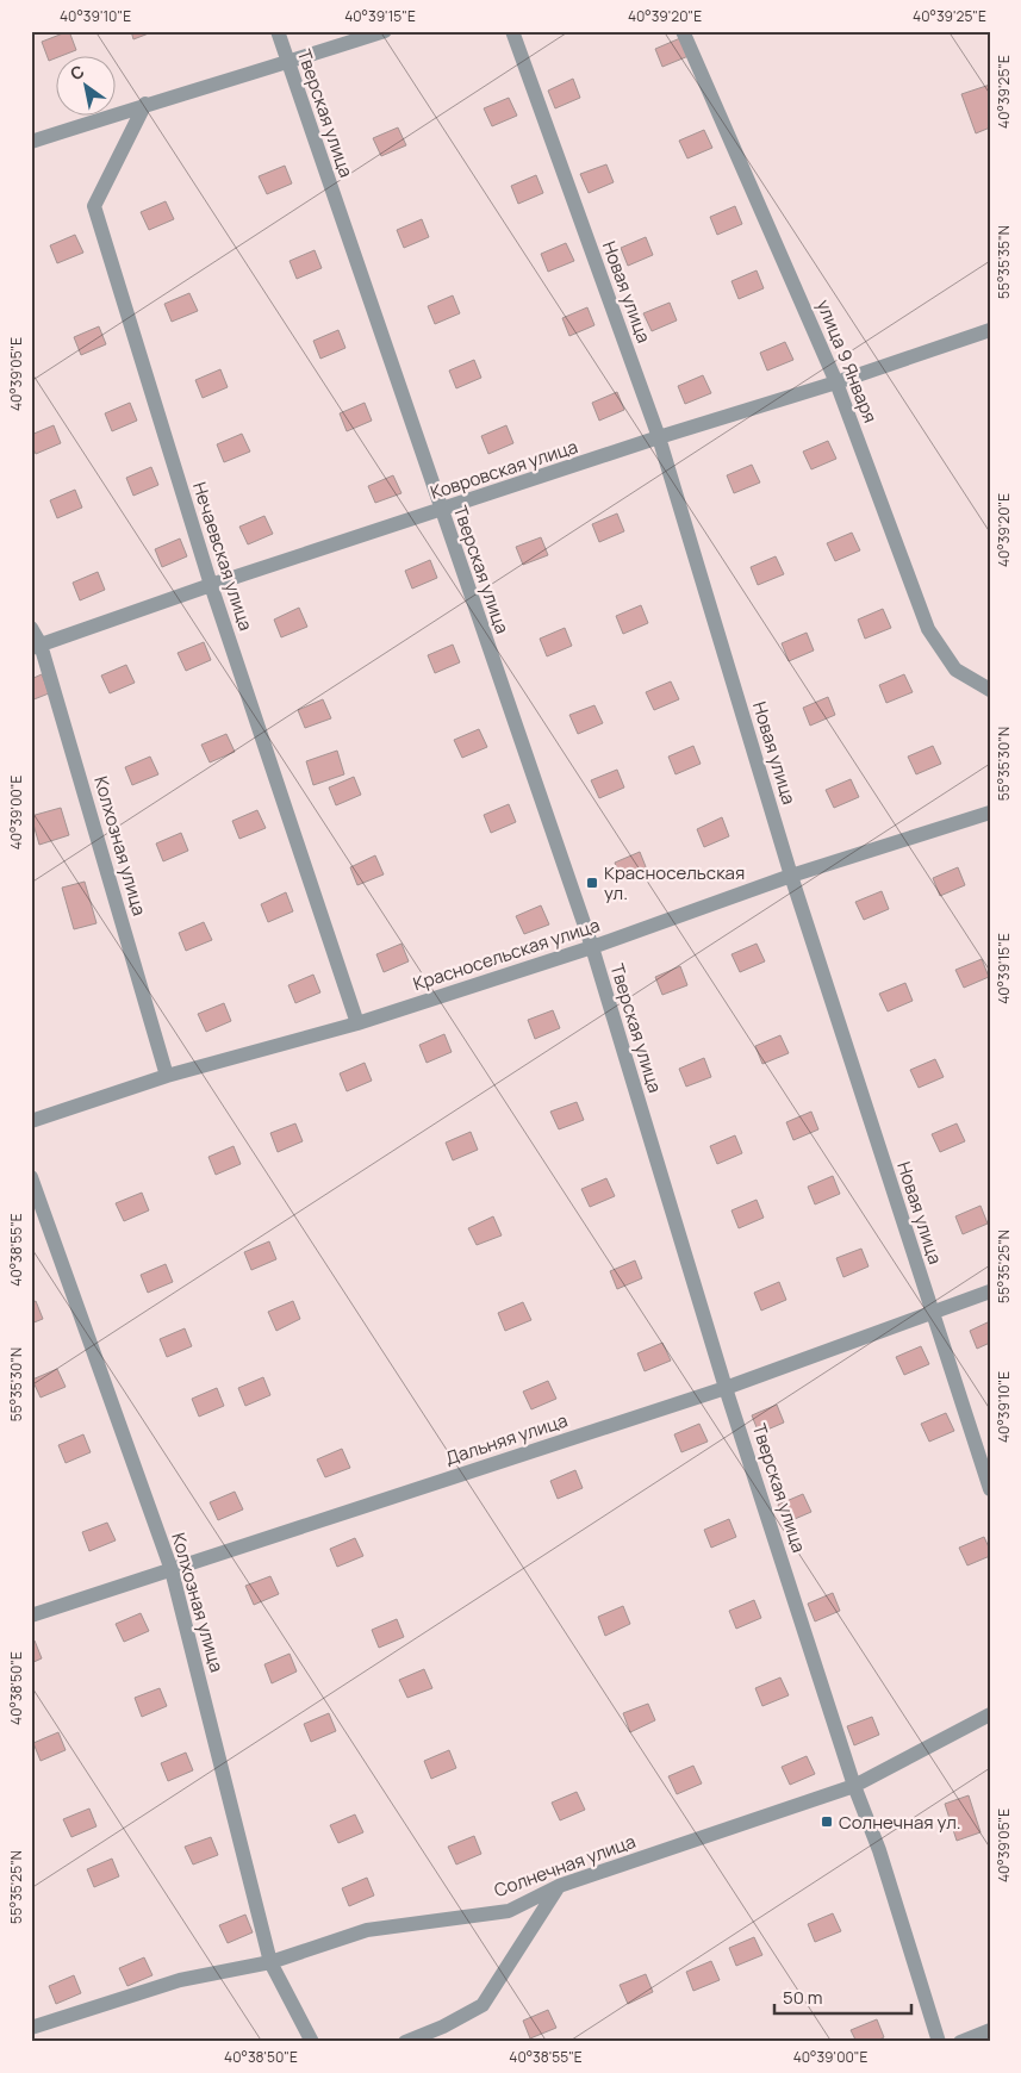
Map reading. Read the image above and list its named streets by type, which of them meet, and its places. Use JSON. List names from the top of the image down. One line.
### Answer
{"streets":{"street":["Тверская улица","Новая улица","улица 9 Января","Ковровская улица","Нечаевская улица","Колхозная улица","Красносельская улица","Дальняя улица","Солнечная улица"]},"crossings":[["Тверская улица","Ковровская улица"],["Тверская улица","Красносельская улица"],["Тверская улица","Дальняя улица"],["Тверская улица","Солнечная улица"],["Новая улица","Ковровская улица"],["Новая улица","Красносельская улица"],["Новая улица","Дальняя улица"],["улица 9 Января","Ковровская улица"],["Ковровская улица","Нечаевская улица"],["Ковровская улица","Колхозная улица"],["Нечаевская улица","Красносельская улица"],["Колхозная улица","Красносельская улица"],["Колхозная улица","Дальняя улица"],["Колхозная улица","Солнечная улица"]],"places":{"transit":["Красносельская ул.","Солнечная ул."]},"scale_bar":"50 m","north":"top left","coordinates":["40°39'10\"E","40°39'15\"E","40°39'20\"E","40°39'25\"E","55°35'35\"N","40°39'05\"E","55°35'30\"N","40°39'00\"E","40°38'55\"E","55°35'25\"N","40°38'50\"E"]}
